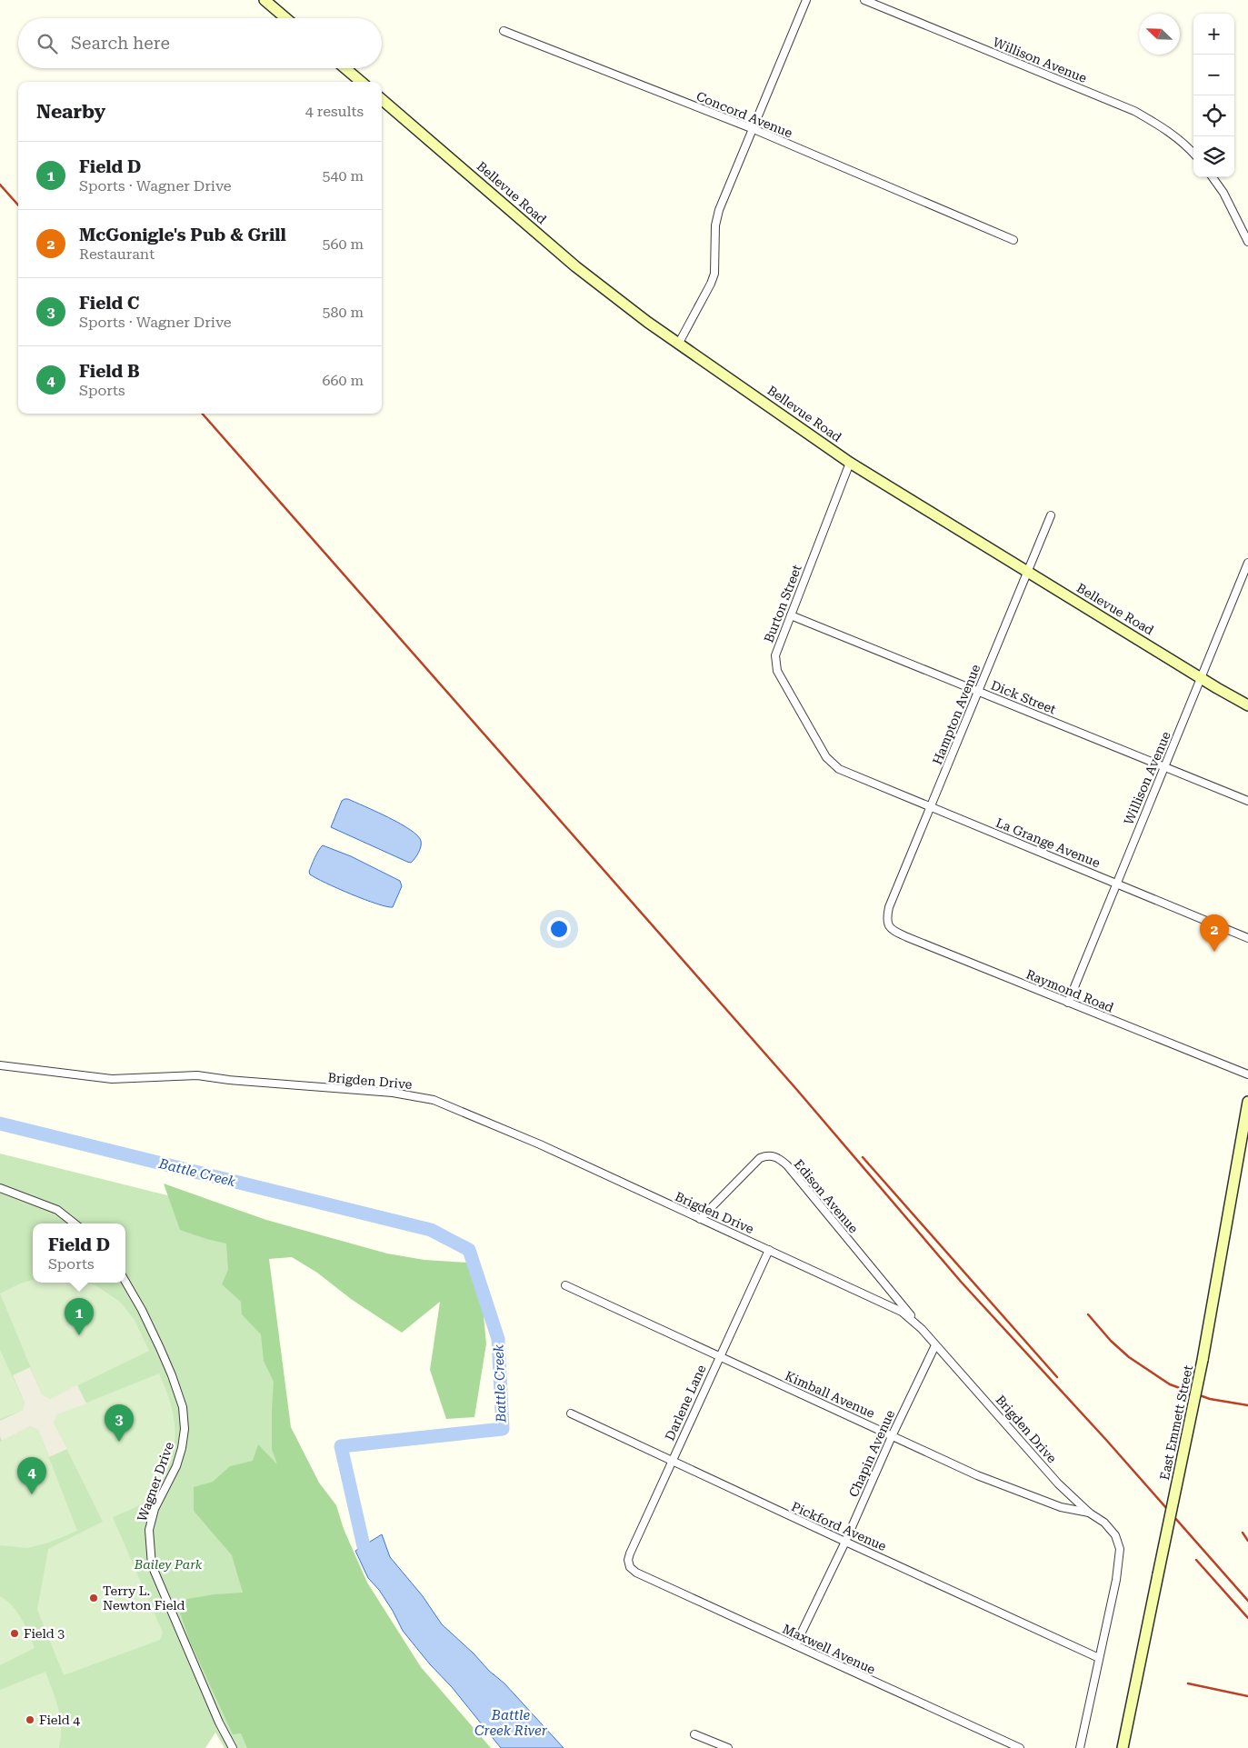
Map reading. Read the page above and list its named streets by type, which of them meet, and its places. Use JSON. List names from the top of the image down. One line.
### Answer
{"streets":{"street":["Willison Avenue","Concord Avenue","Bellevue Road","Burton Street","Dick Street","Hampton Avenue","La Grange Avenue","Raymond Road","Brigden Drive","Edison Avenue","Kimball Avenue","Darlene Lane","East Emmett Street","Chapin Avenue","Wagner Drive","Pickford Avenue","Maxwell Avenue"]},"crossings":[["Willison Avenue","Bellevue Road"],["Willison Avenue","Dick Street"],["Willison Avenue","La Grange Avenue"],["Willison Avenue","Raymond Road"],["Bellevue Road","Burton Street"],["Bellevue Road","Hampton Avenue"],["Burton Street","Dick Street"],["Burton Street","La Grange Avenue"],["Dick Street","Hampton Avenue"],["Hampton Avenue","La Grange Avenue"],["Hampton Avenue","Raymond Road"],["Brigden Drive","Edison Avenue"],["Brigden Drive","Kimball Avenue"],["Brigden Drive","Darlene Lane"],["Brigden Drive","Chapin Avenue"],["Brigden Drive","Pickford Avenue"],["Kimball Avenue","Darlene Lane"],["Kimball Avenue","Chapin Avenue"],["Darlene Lane","Pickford Avenue"],["Darlene Lane","Maxwell Avenue"],["Chapin Avenue","Pickford Avenue"],["Chapin Avenue","Maxwell Avenue"]],"water":["Battle Creek","Battle Creek River"],"parks":["Bailey Park"],"places":["Terry L. Newton Field","Field 3","Field 4"],"north":"top left","page":{"map_buttons":["+","−"],"search":"Search here","heading":["Nearby","4 results"],"list":[{"mark":"1","name":"Field D","note":"Sports · Wagner Drive","value":"540 m"},{"mark":"2","name":"McGonigle's Pub & Grill","note":"Restaurant","value":"560 m"},{"mark":"3","name":"Field C","note":"Sports · Wagner Drive","value":"580 m"},{"mark":"4","name":"Field B","note":"Sports","value":"660 m"}],"pins":["2","1","3","4"],"popup":["Field D","Sports"]}}
